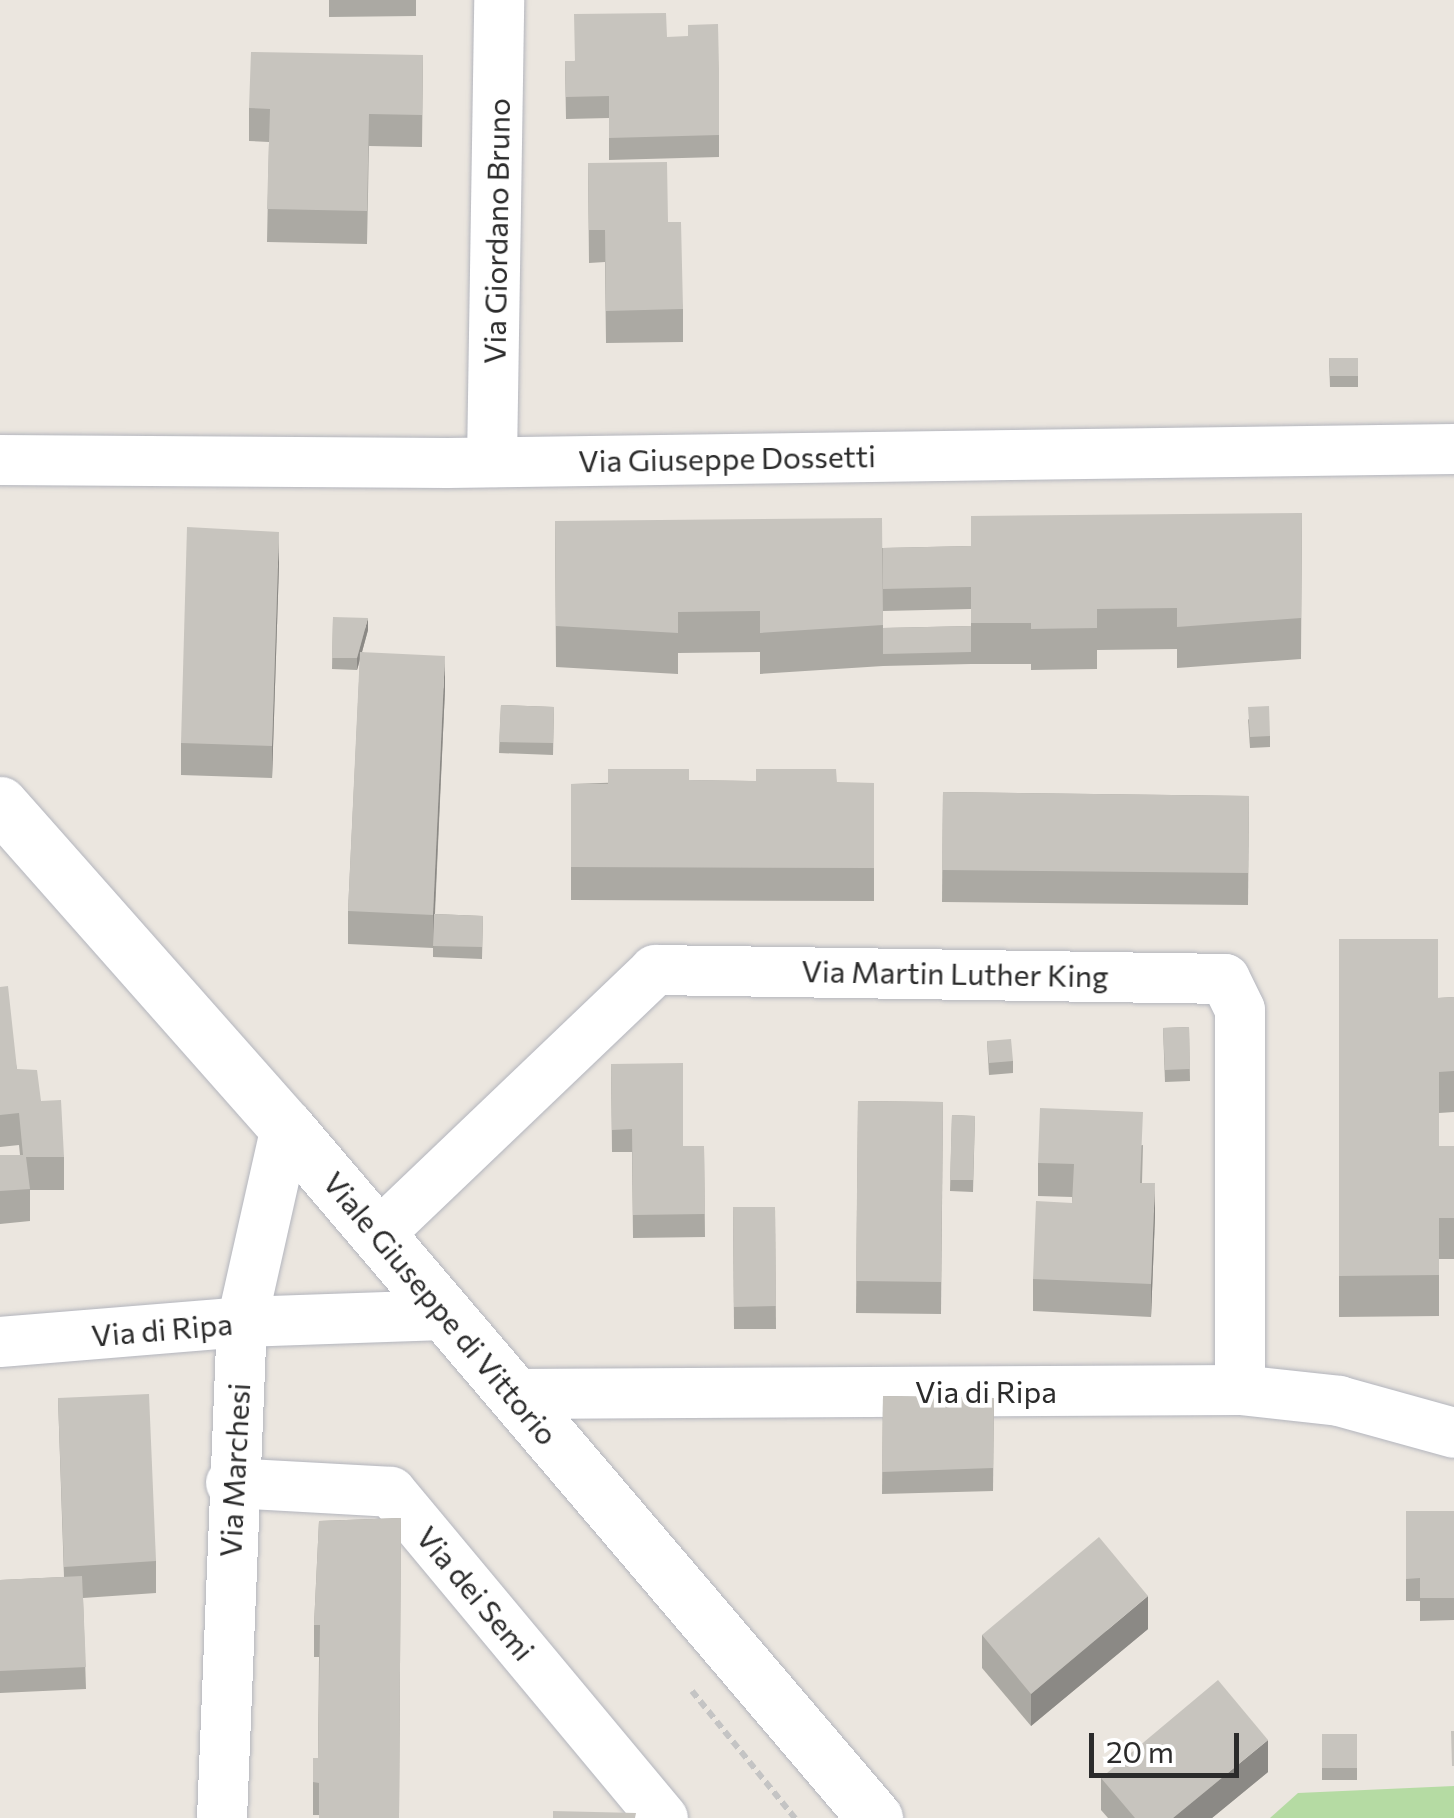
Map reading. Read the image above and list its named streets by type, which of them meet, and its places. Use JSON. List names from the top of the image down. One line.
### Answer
{"streets":{"main road":["Viale Giuseppe di Vittorio"],"street":["Via Giordano Bruno","Via Giuseppe Dossetti","Via Martin Luther King","Via di Ripa","Via Marchesi","Via dei Semi"]},"crossings":[["Via Giordano Bruno","Via Giuseppe Dossetti"],["Via Martin Luther King","Viale Giuseppe di Vittorio"],["Via Martin Luther King","Via di Ripa"],["Viale Giuseppe di Vittorio","Via di Ripa"],["Viale Giuseppe di Vittorio","Via Marchesi"],["Via di Ripa","Via Marchesi"],["Via Marchesi","Via dei Semi"]],"scale_bar":"20 m"}
